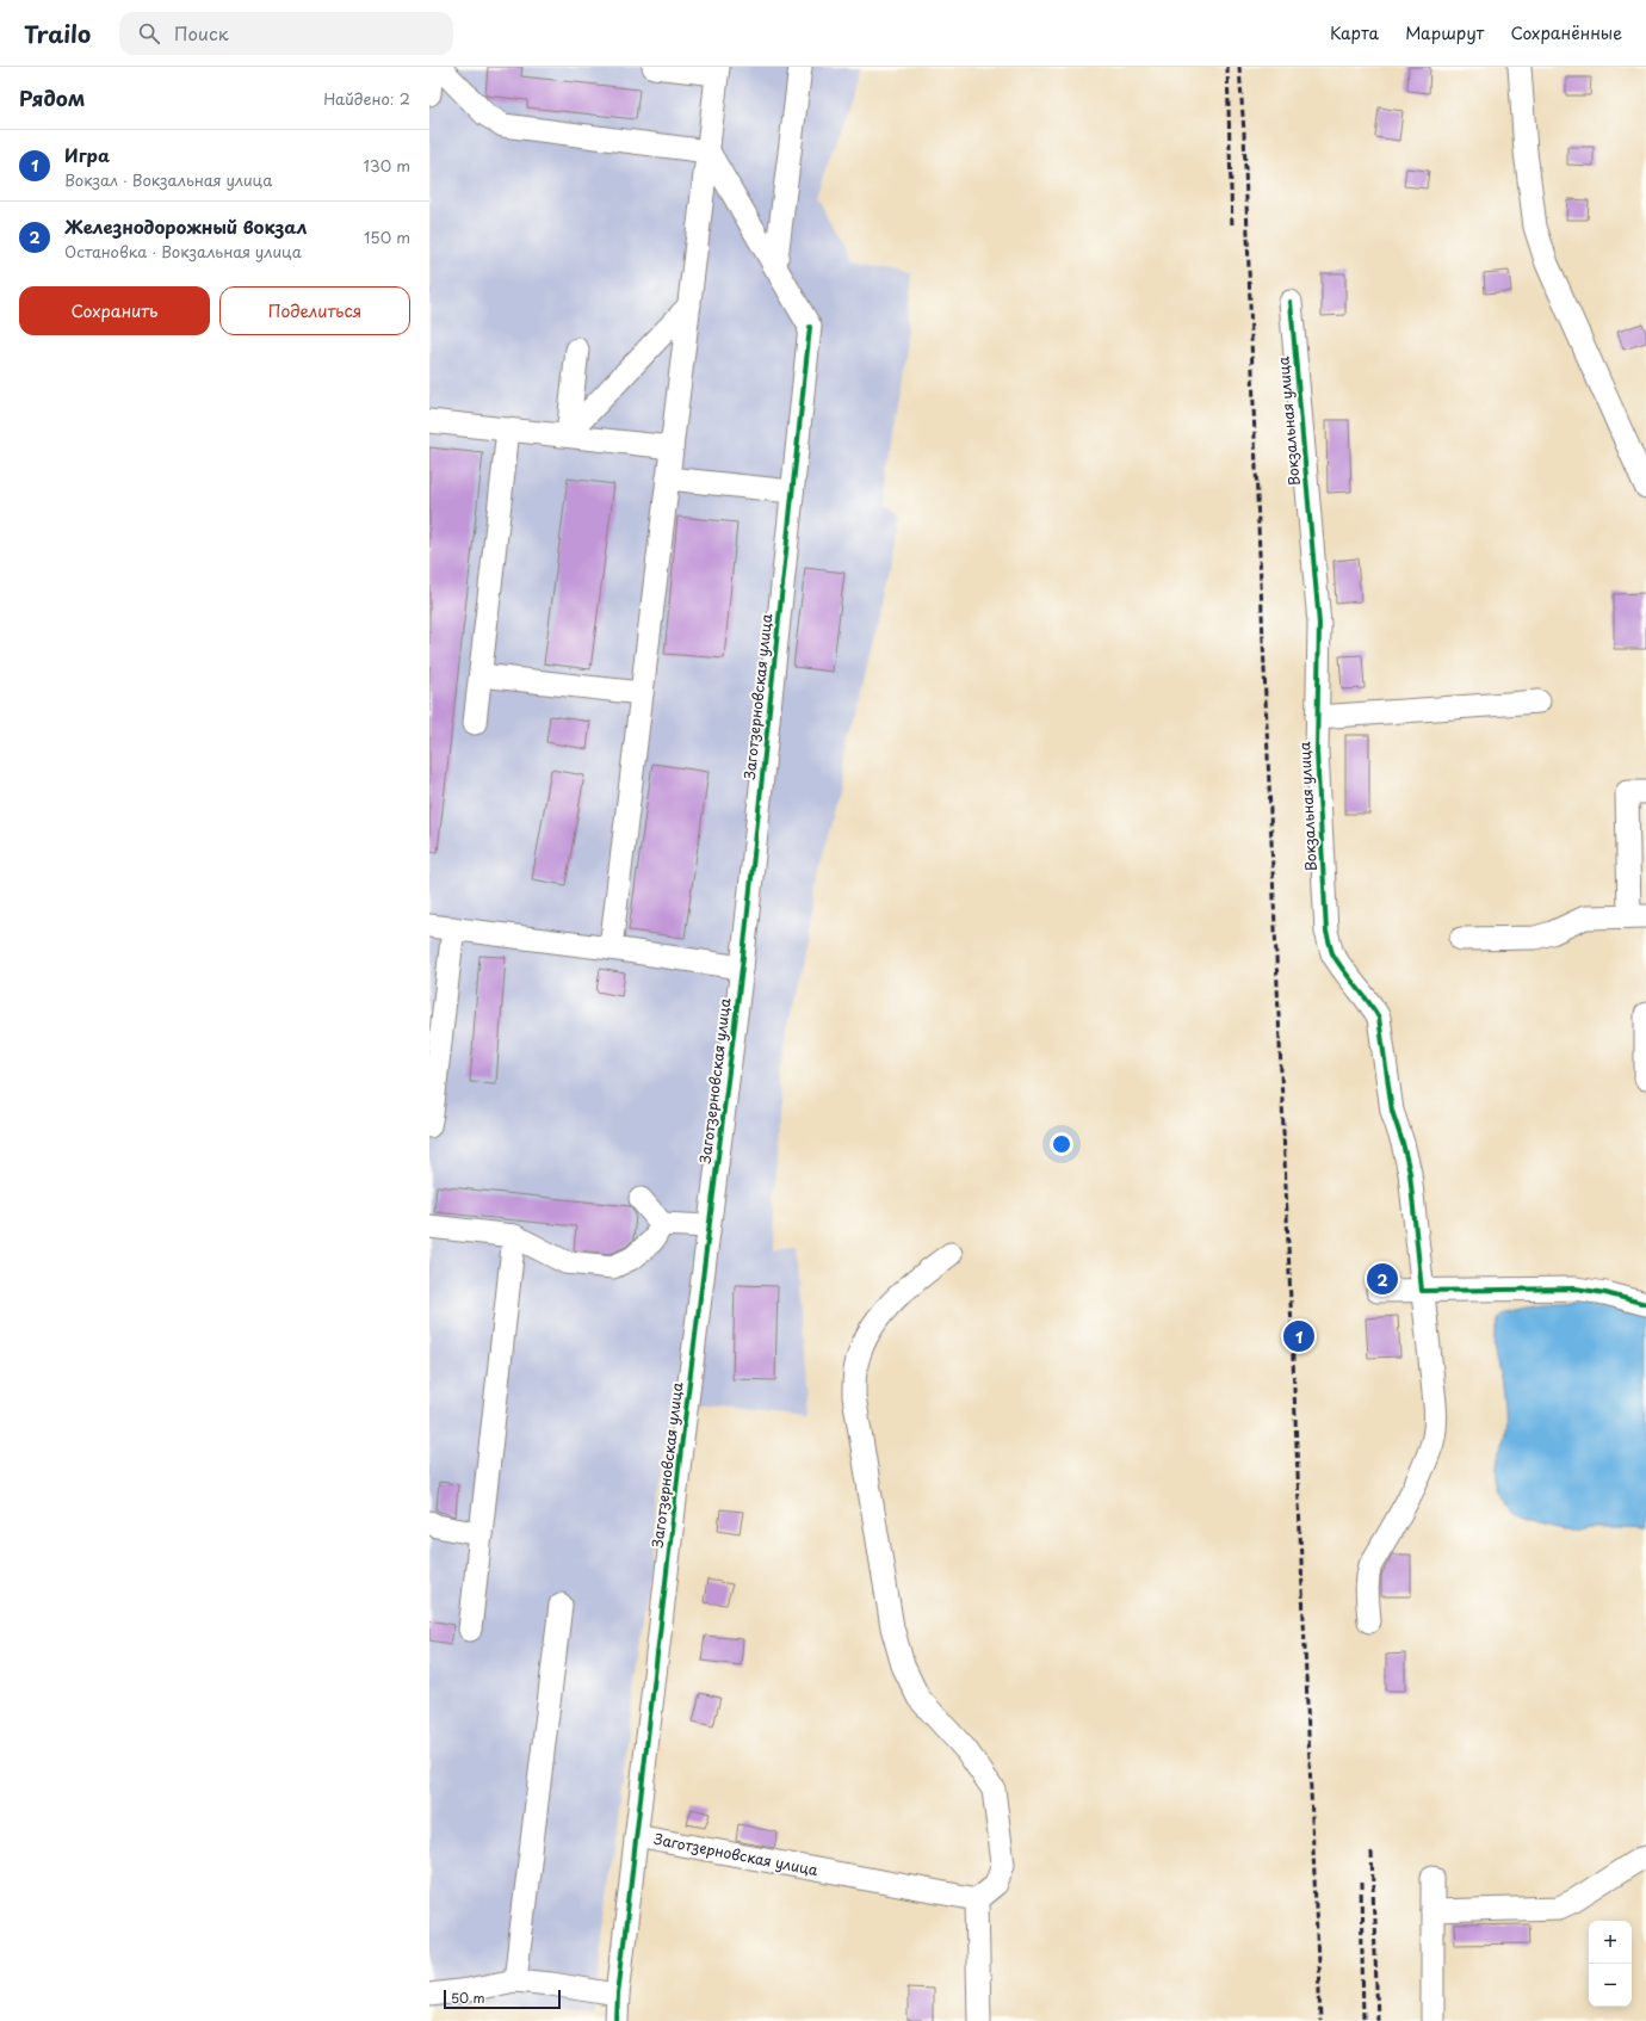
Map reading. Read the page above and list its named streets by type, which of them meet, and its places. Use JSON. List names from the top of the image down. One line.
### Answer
{"streets":{"street":["Вокзальная улица","Заготзерновская улица"]},"scale_bar":"50 m","page":{"header":"Trailo","search":"Поиск","nav":["Карта","Маршрут","Сохранённые"],"heading":["Рядом","Найдено: 2"],"list":[{"mark":"1","name":"Игра","note":"Вокзал · Вокзальная улица","value":"130 m"},{"mark":"2","name":"Железнодорожный вокзал","note":"Остановка · Вокзальная улица","value":"150 m"}],"buttons":["Сохранить","Поделиться"],"pins":["2","1"],"map_buttons":["+","−"],"scale":"50 m"}}
